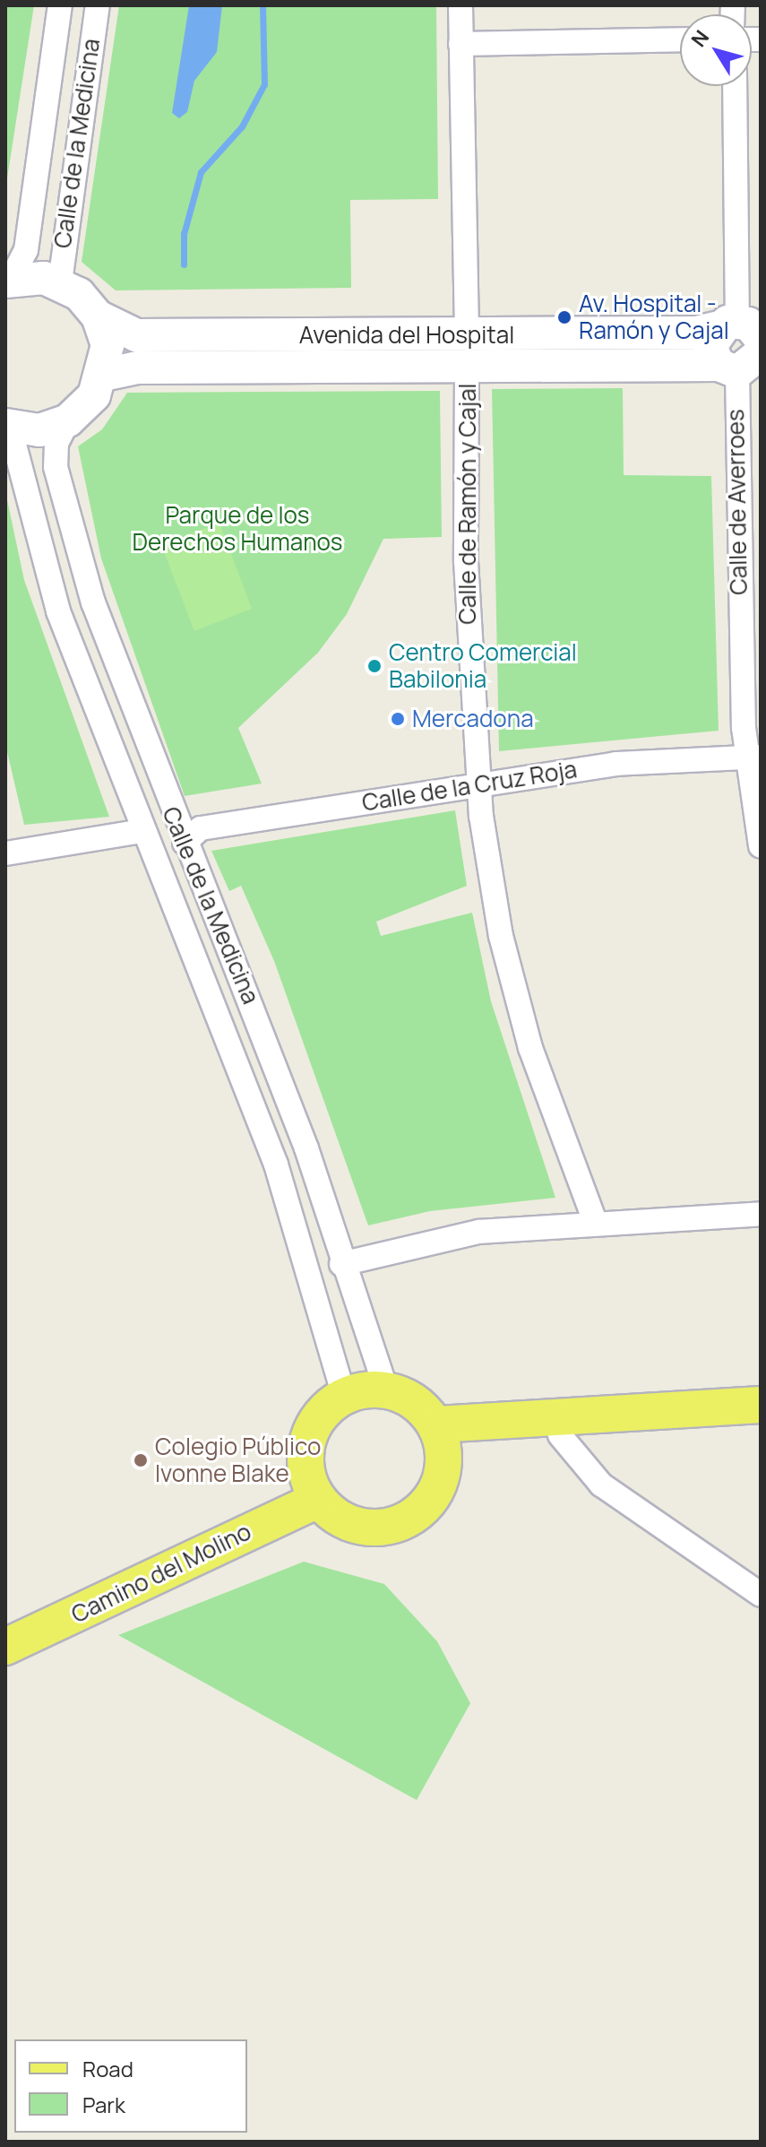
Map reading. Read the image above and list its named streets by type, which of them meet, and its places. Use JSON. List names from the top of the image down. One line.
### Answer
{"streets":{"main road":["Avenida del Hospital","Camino del Molino"],"street":["Calle de la Medicina","Calle de Averroes","Calle de Ramón y Cajal","Calle de la Cruz Roja"]},"crossings":[["Calle de la Medicina","Avenida del Hospital"],["Calle de la Medicina","Calle de la Cruz Roja"],["Calle de la Medicina","Camino del Molino"],["Avenida del Hospital","Calle de Averroes"],["Avenida del Hospital","Calle de Ramón y Cajal"],["Calle de Averroes","Calle de la Cruz Roja"],["Calle de Ramón y Cajal","Calle de la Cruz Roja"]],"parks":["Parque de los Derechos Humanos"],"places":["Av. Hospital - Ramón y Cajal","Centro Comercial Babilonia","Mercadona","Colegio Público Ivonne Blake"],"legend":["Road","Park"],"north":"top left"}
